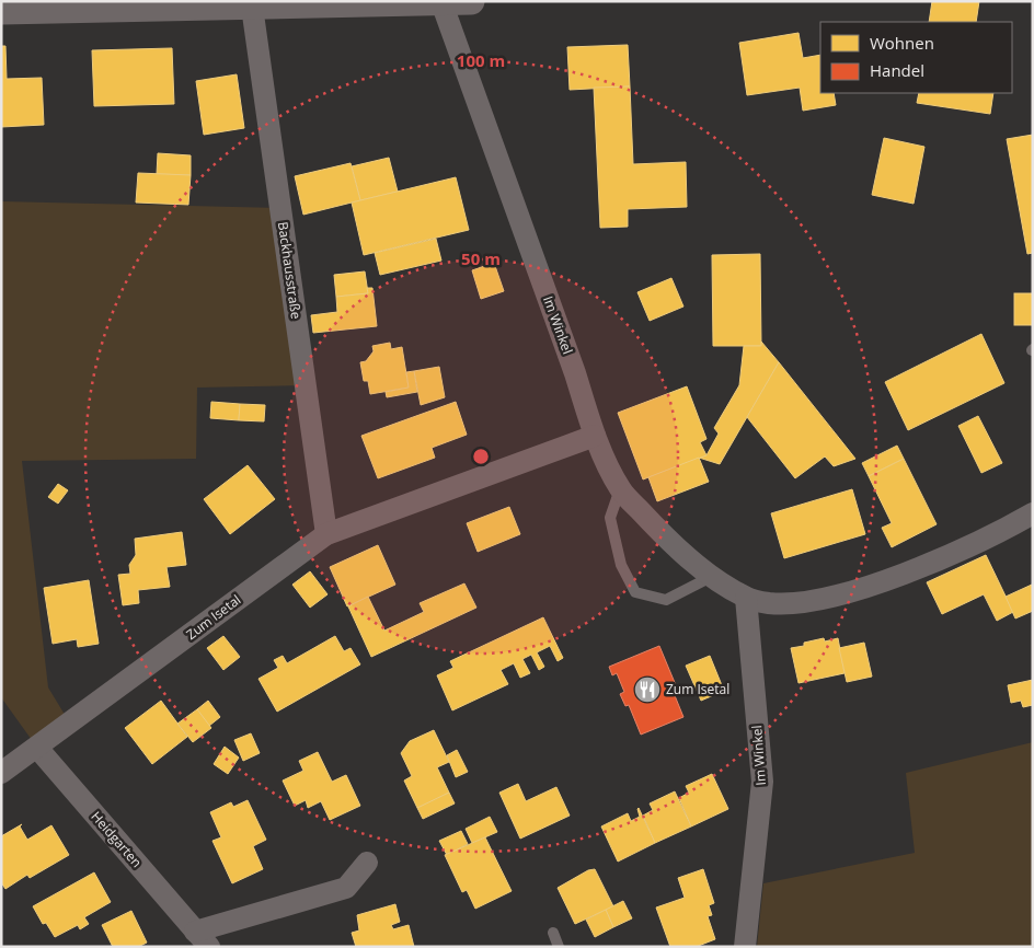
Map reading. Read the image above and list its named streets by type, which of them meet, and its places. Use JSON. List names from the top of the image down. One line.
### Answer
{"streets":{"street":["Backhausstraße","Im Winkel","Zum Isetal","Heidgarten"]},"crossings":[["Backhausstraße","Zum Isetal"],["Im Winkel","Zum Isetal"],["Zum Isetal","Heidgarten"]],"places":{"restaurant":["Zum Isetal"]},"legend":["Wohnen","Handel"],"rings":["100 m","50 m"]}
